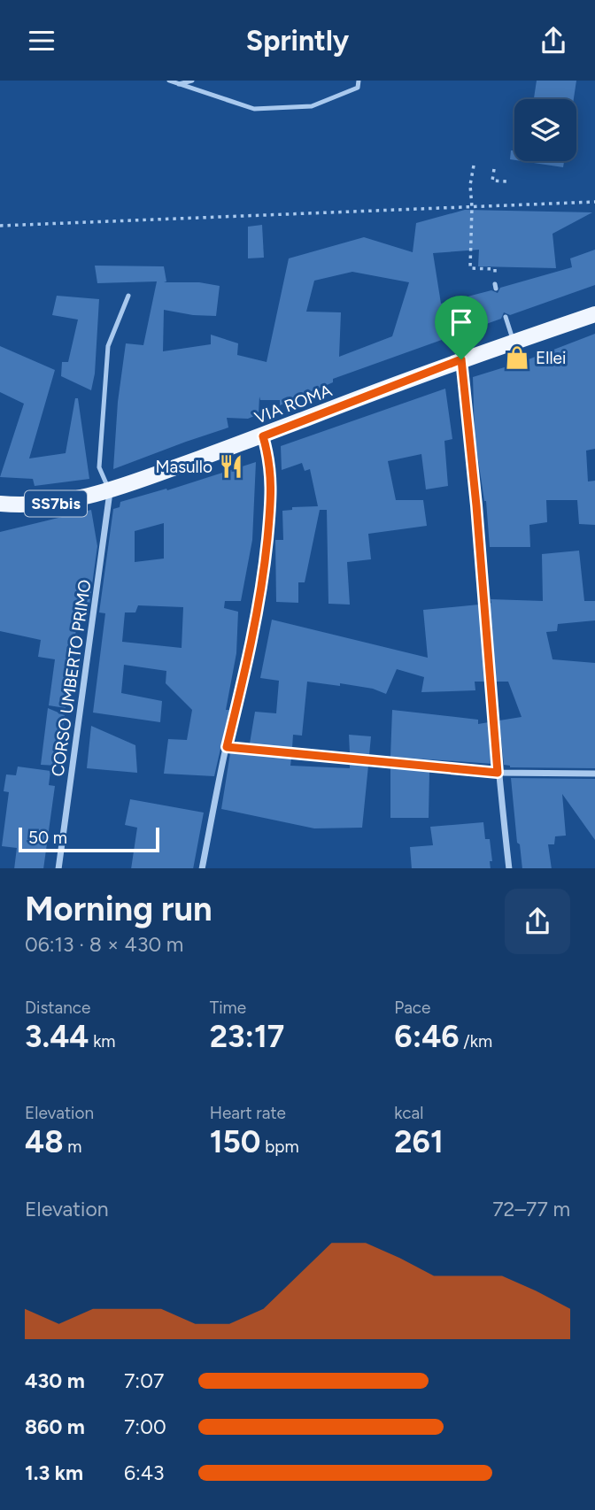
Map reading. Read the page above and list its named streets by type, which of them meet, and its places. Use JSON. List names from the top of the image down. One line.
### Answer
{"streets":{"main road":["VIA ROMA","SS7bis"],"street":["CORSO UMBERTO PRIMO"]},"crossings":[["VIA ROMA","CORSO UMBERTO PRIMO"]],"places":{"shop":["Ellei"],"restaurant":["Masullo"]},"scale_bar":"50 m","page":{"header":"Sprintly","scale":"50 m","heading":["Morning run","06:13 · 8 × 430 m"],"stats":[["Distance","3.44 km"],["Time","23:17"],["Pace","6:46 /km"],["Elevation","48 m"],["Heart rate","150 bpm"],["kcal","261"]],"chart":["Elevation","72–77 m"],"list":[{"name":"430 m","note":"7:07"},{"name":"860 m","note":"7:00"},{"name":"1.3 km","note":"6:43"}]}}
